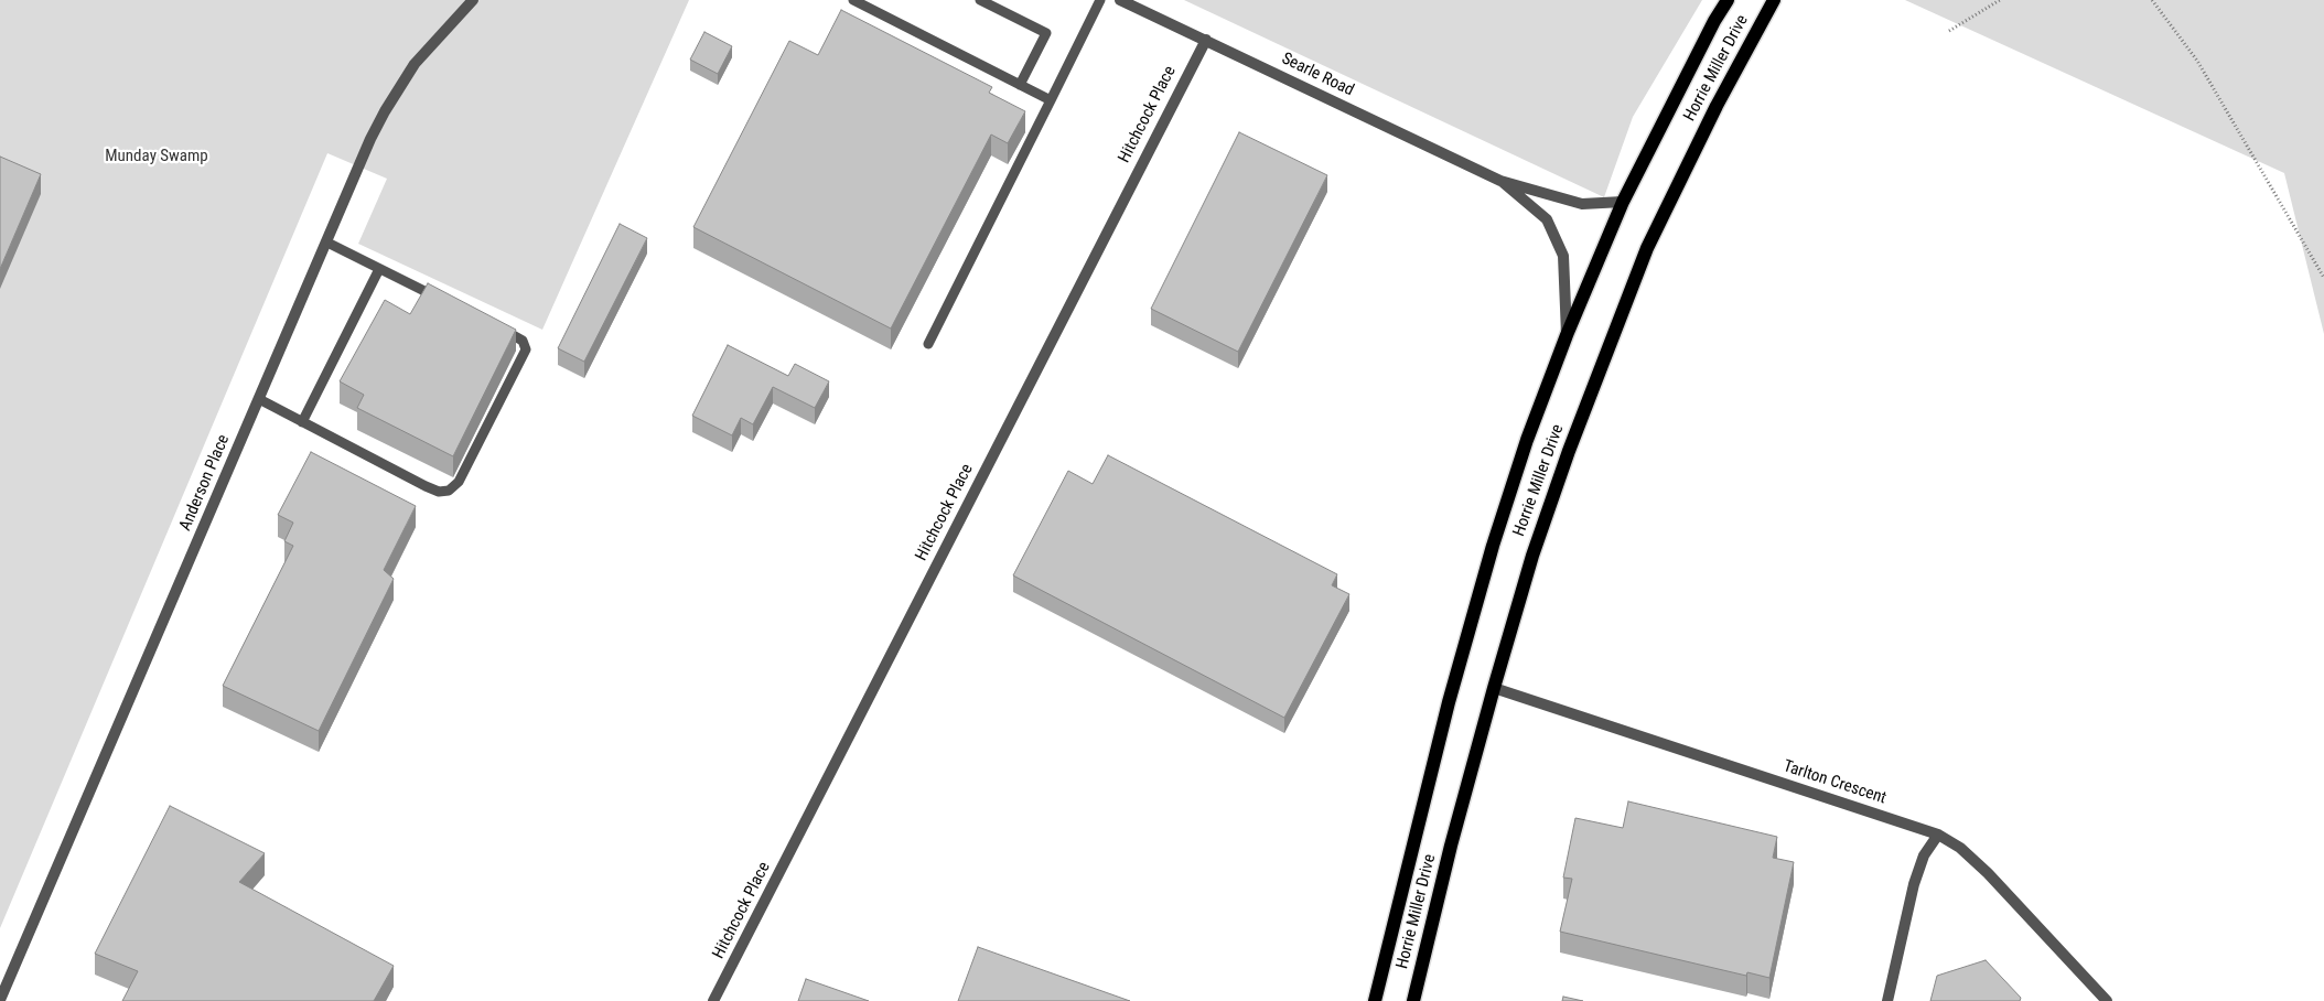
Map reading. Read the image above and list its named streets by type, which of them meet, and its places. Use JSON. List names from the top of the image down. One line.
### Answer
{"streets":{"main road":["Horrie Miller Drive"],"street":["Searle Road","Hitchcock Place","Anderson Place","Tarlton Crescent"]},"crossings":[["Horrie Miller Drive","Searle Road"],["Horrie Miller Drive","Tarlton Crescent"],["Searle Road","Hitchcock Place"]],"parks":["Munday Swamp"]}
